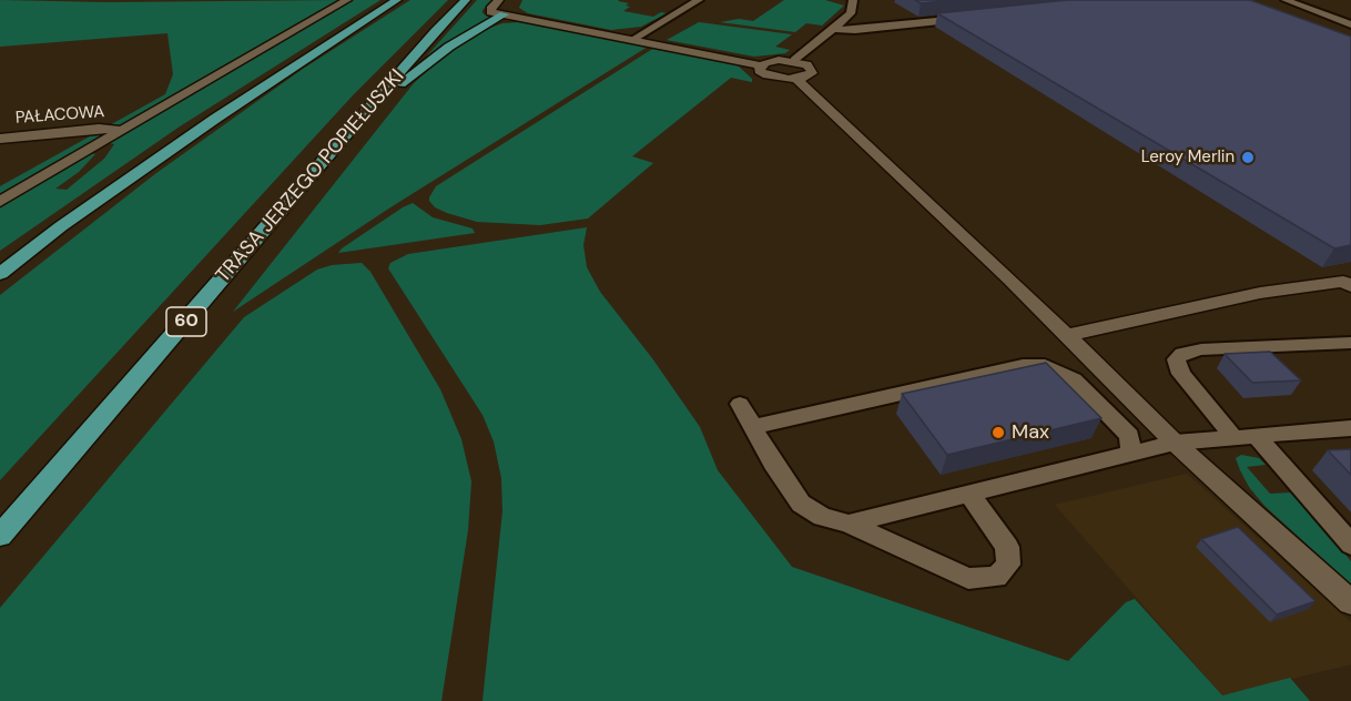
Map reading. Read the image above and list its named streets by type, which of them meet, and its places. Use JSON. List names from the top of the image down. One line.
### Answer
{"streets":{"main road":["TRASA JERZEGO POPIEŁUSZKI","60"],"street":["PAŁACOWA"]},"places":["Leroy Merlin","Max"]}
